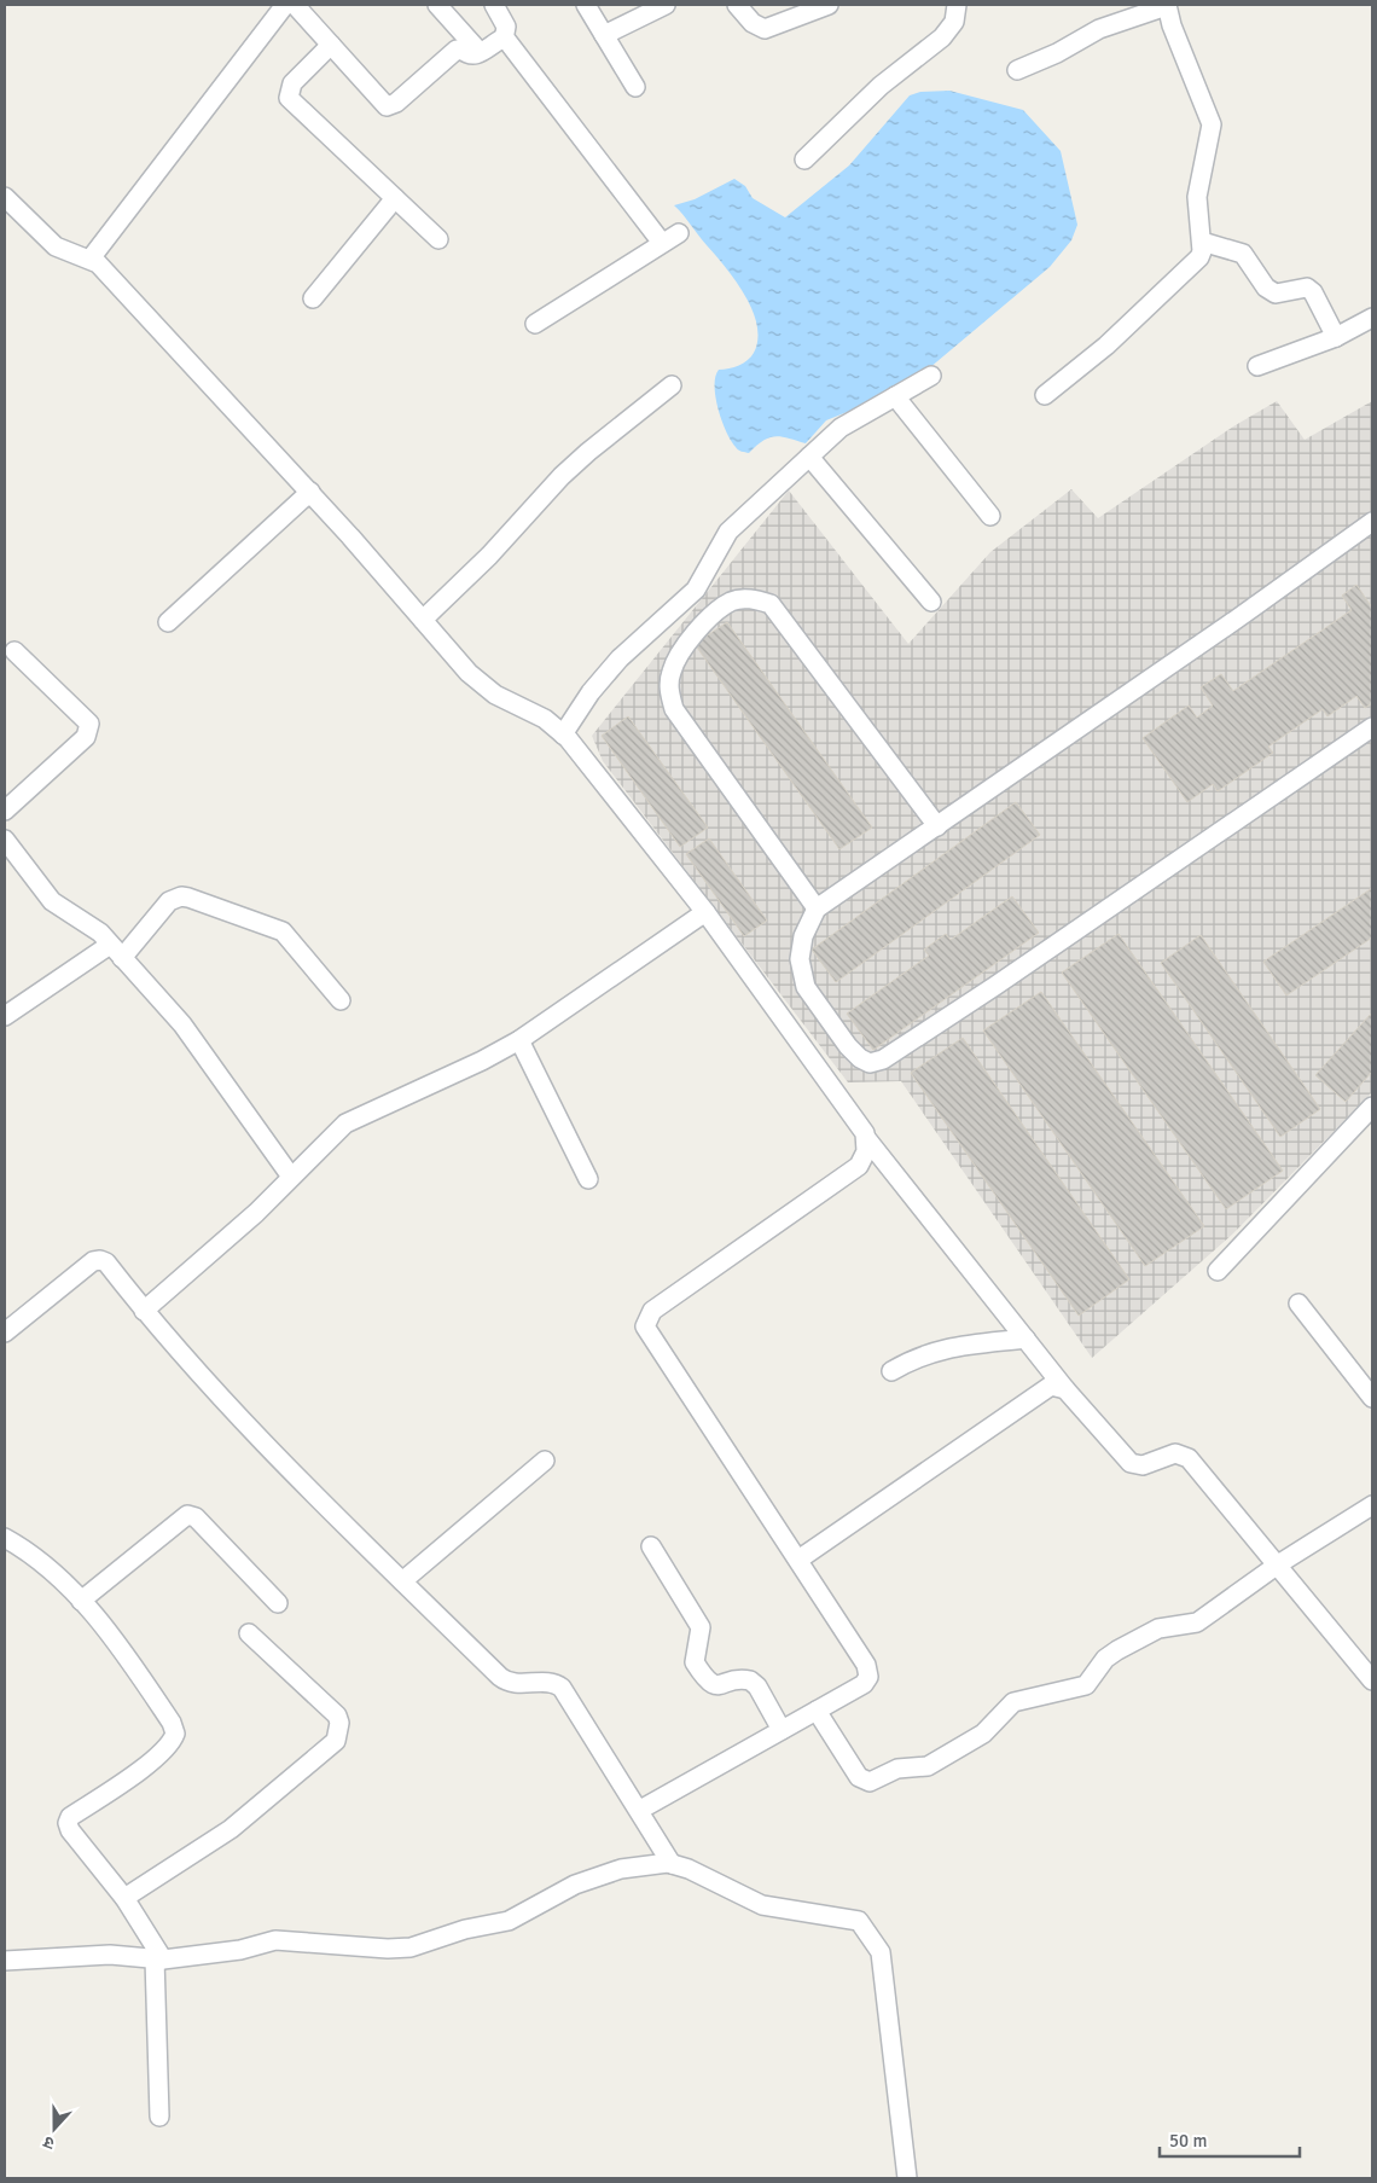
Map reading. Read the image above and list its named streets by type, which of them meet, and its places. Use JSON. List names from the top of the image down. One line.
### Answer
{"scale_bar":"50 m","north":"bottom"}
